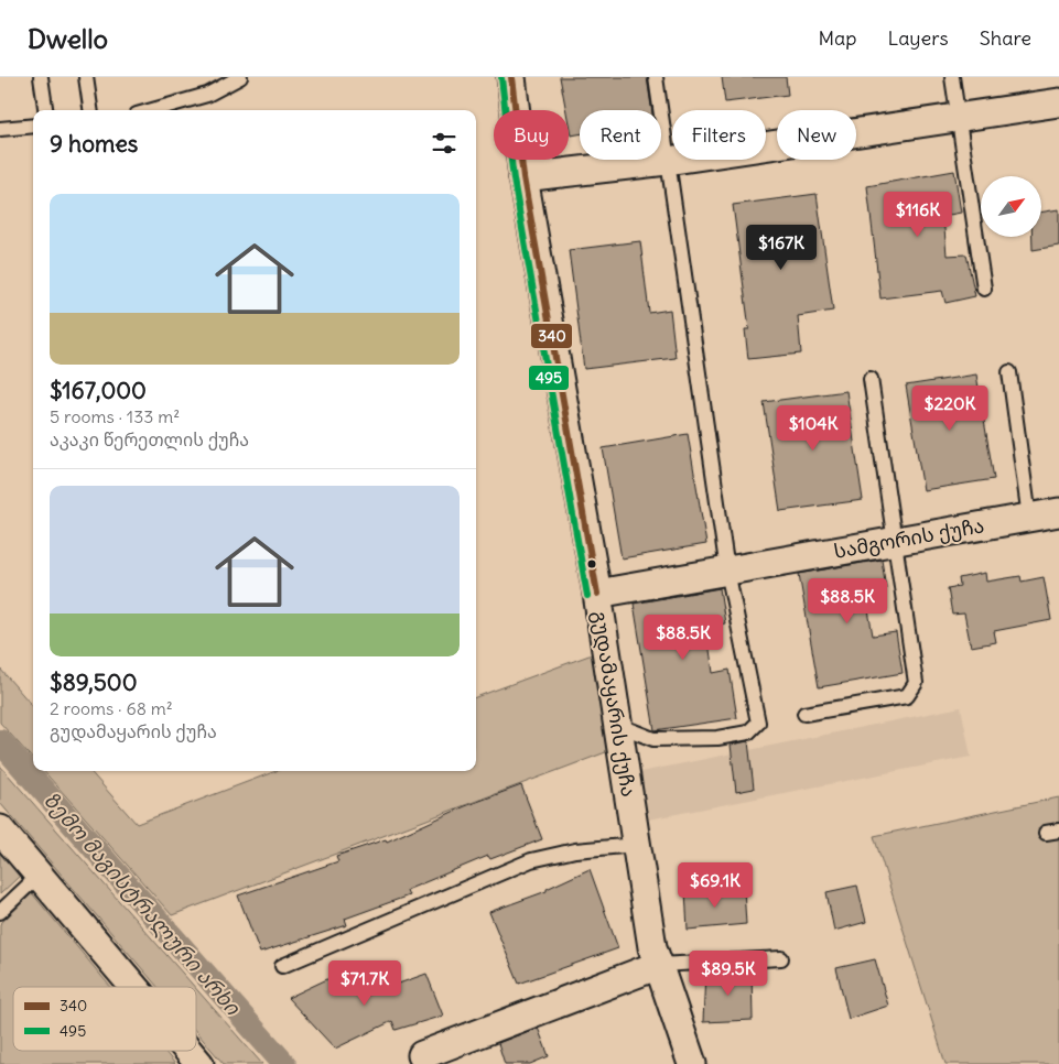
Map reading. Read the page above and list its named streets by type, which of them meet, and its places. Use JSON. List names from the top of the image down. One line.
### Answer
{"streets":{"street":["სამგორის ქუჩა","გუდამაყარის ქუჩა"]},"crossings":[["სამგორის ქუჩა","გუდამაყარის ქუჩა"]],"water":["ზემო მაგისტრალური არხი"],"lines":["transit line 340","transit line 495"],"legend":["340","495"],"north":"top right","page":{"header":"Dwello","nav":["Map","Layers","Share"],"chip":["Buy","Rent","Filters","New"],"heading":"9 homes","list":[{"name":"$167,000","note":"5 rooms · 133 m² · აკაკი წერეთლის ქუჩა"},{"name":"$89,500","note":"2 rooms · 68 m² · გუდამაყარის ქუჩა"}],"price":["$116K","$167K","$220K","$104K","$88.5K","$88.5K","$69.1K","$89.5K","$71.7K"]}}
